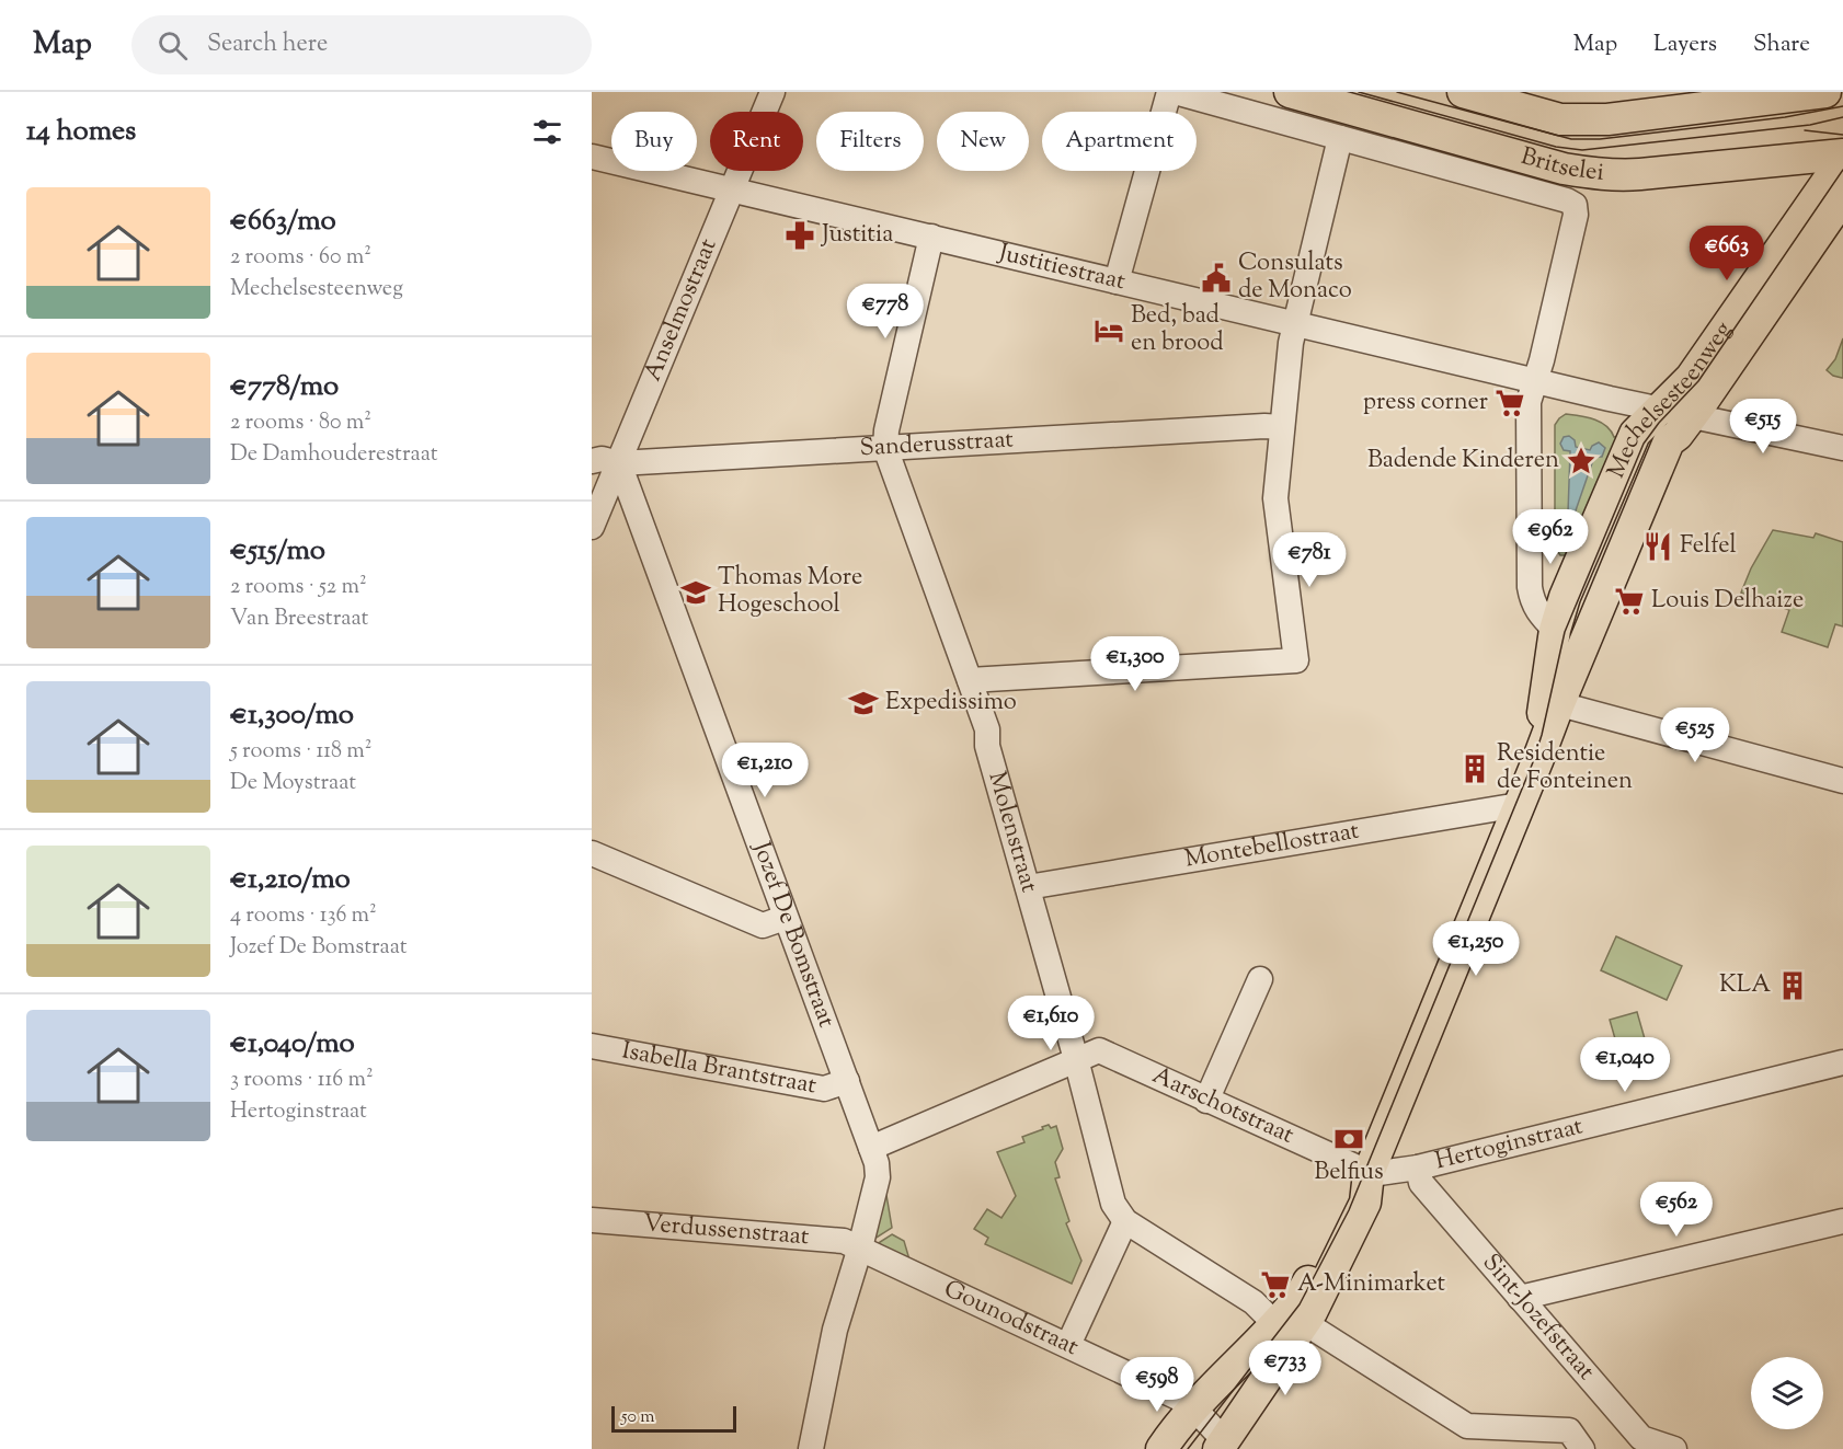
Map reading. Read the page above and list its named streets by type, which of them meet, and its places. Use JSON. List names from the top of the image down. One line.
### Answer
{"streets":{"main road":["Britselei","Mechelsesteenweg"],"street":["Justitiestraat","Anselmostraat","Sanderusstraat","Molenstraat","Montebellostraat","Jozef De Bomstraat","Isabella Brantstraat","Aarschotstraat","Hertoginstraat","Verdussenstraat","Gounodstraat","Sint-Jozefstraat"]},"crossings":[["Britselei","Justitiestraat"],["Britselei","Mechelsesteenweg"],["Justitiestraat","Anselmostraat"],["Justitiestraat","Mechelsesteenweg"],["Anselmostraat","Sanderusstraat"],["Anselmostraat","Jozef De Bomstraat"],["Mechelsesteenweg","Montebellostraat"],["Mechelsesteenweg","Aarschotstraat"],["Mechelsesteenweg","Hertoginstraat"],["Mechelsesteenweg","Gounodstraat"],["Sanderusstraat","Molenstraat"],["Sanderusstraat","Jozef De Bomstraat"],["Molenstraat","Montebellostraat"],["Molenstraat","Aarschotstraat"],["Jozef De Bomstraat","Isabella Brantstraat"],["Jozef De Bomstraat","Aarschotstraat"],["Jozef De Bomstraat","Verdussenstraat"],["Jozef De Bomstraat","Gounodstraat"],["Aarschotstraat","Hertoginstraat"],["Hertoginstraat","Sint-Jozefstraat"],["Verdussenstraat","Gounodstraat"]],"places":{"pharmacy":["Justitia"],"public building":["Consulats de Monaco"],"hotel":["Bed, bad en brood"],"supermarket":["press corner","Louis Delhaize","A-Minimarket"],"place":["Badende Kinderen"],"restaurant":["Felfel"],"school or university":["Thomas More Hogeschool","Expedissimo"],"building":["Residentie de Fonteinen","KLA"],"bank":["Belfius"]},"scale_bar":"50 m","page":{"header":"Map","search":"Search here","nav":["Map","Layers","Share"],"heading":"14 homes","chip":["Buy","Rent","Filters","New","Apartment"],"list":[{"name":"€663/mo","note":"2 rooms · 60 m² · Mechelsesteenweg"},{"name":"€778/mo","note":"2 rooms · 80 m² · De Damhouderestraat"},{"name":"€515/mo","note":"2 rooms · 52 m² · Van Breestraat"},{"name":"€1,300/mo","note":"5 rooms · 118 m² · De Moystraat"},{"name":"€1,210/mo","note":"4 rooms · 136 m² · Jozef De Bomstraat"},{"name":"€1,040/mo","note":"3 rooms · 116 m² · Hertoginstraat"}],"price":["€663","€778","€515","€962","€781","€1,300","€525","€1,210","€1,250","€1,610","€1,040","€562","€733","€598"],"scale":"50 m"}}
